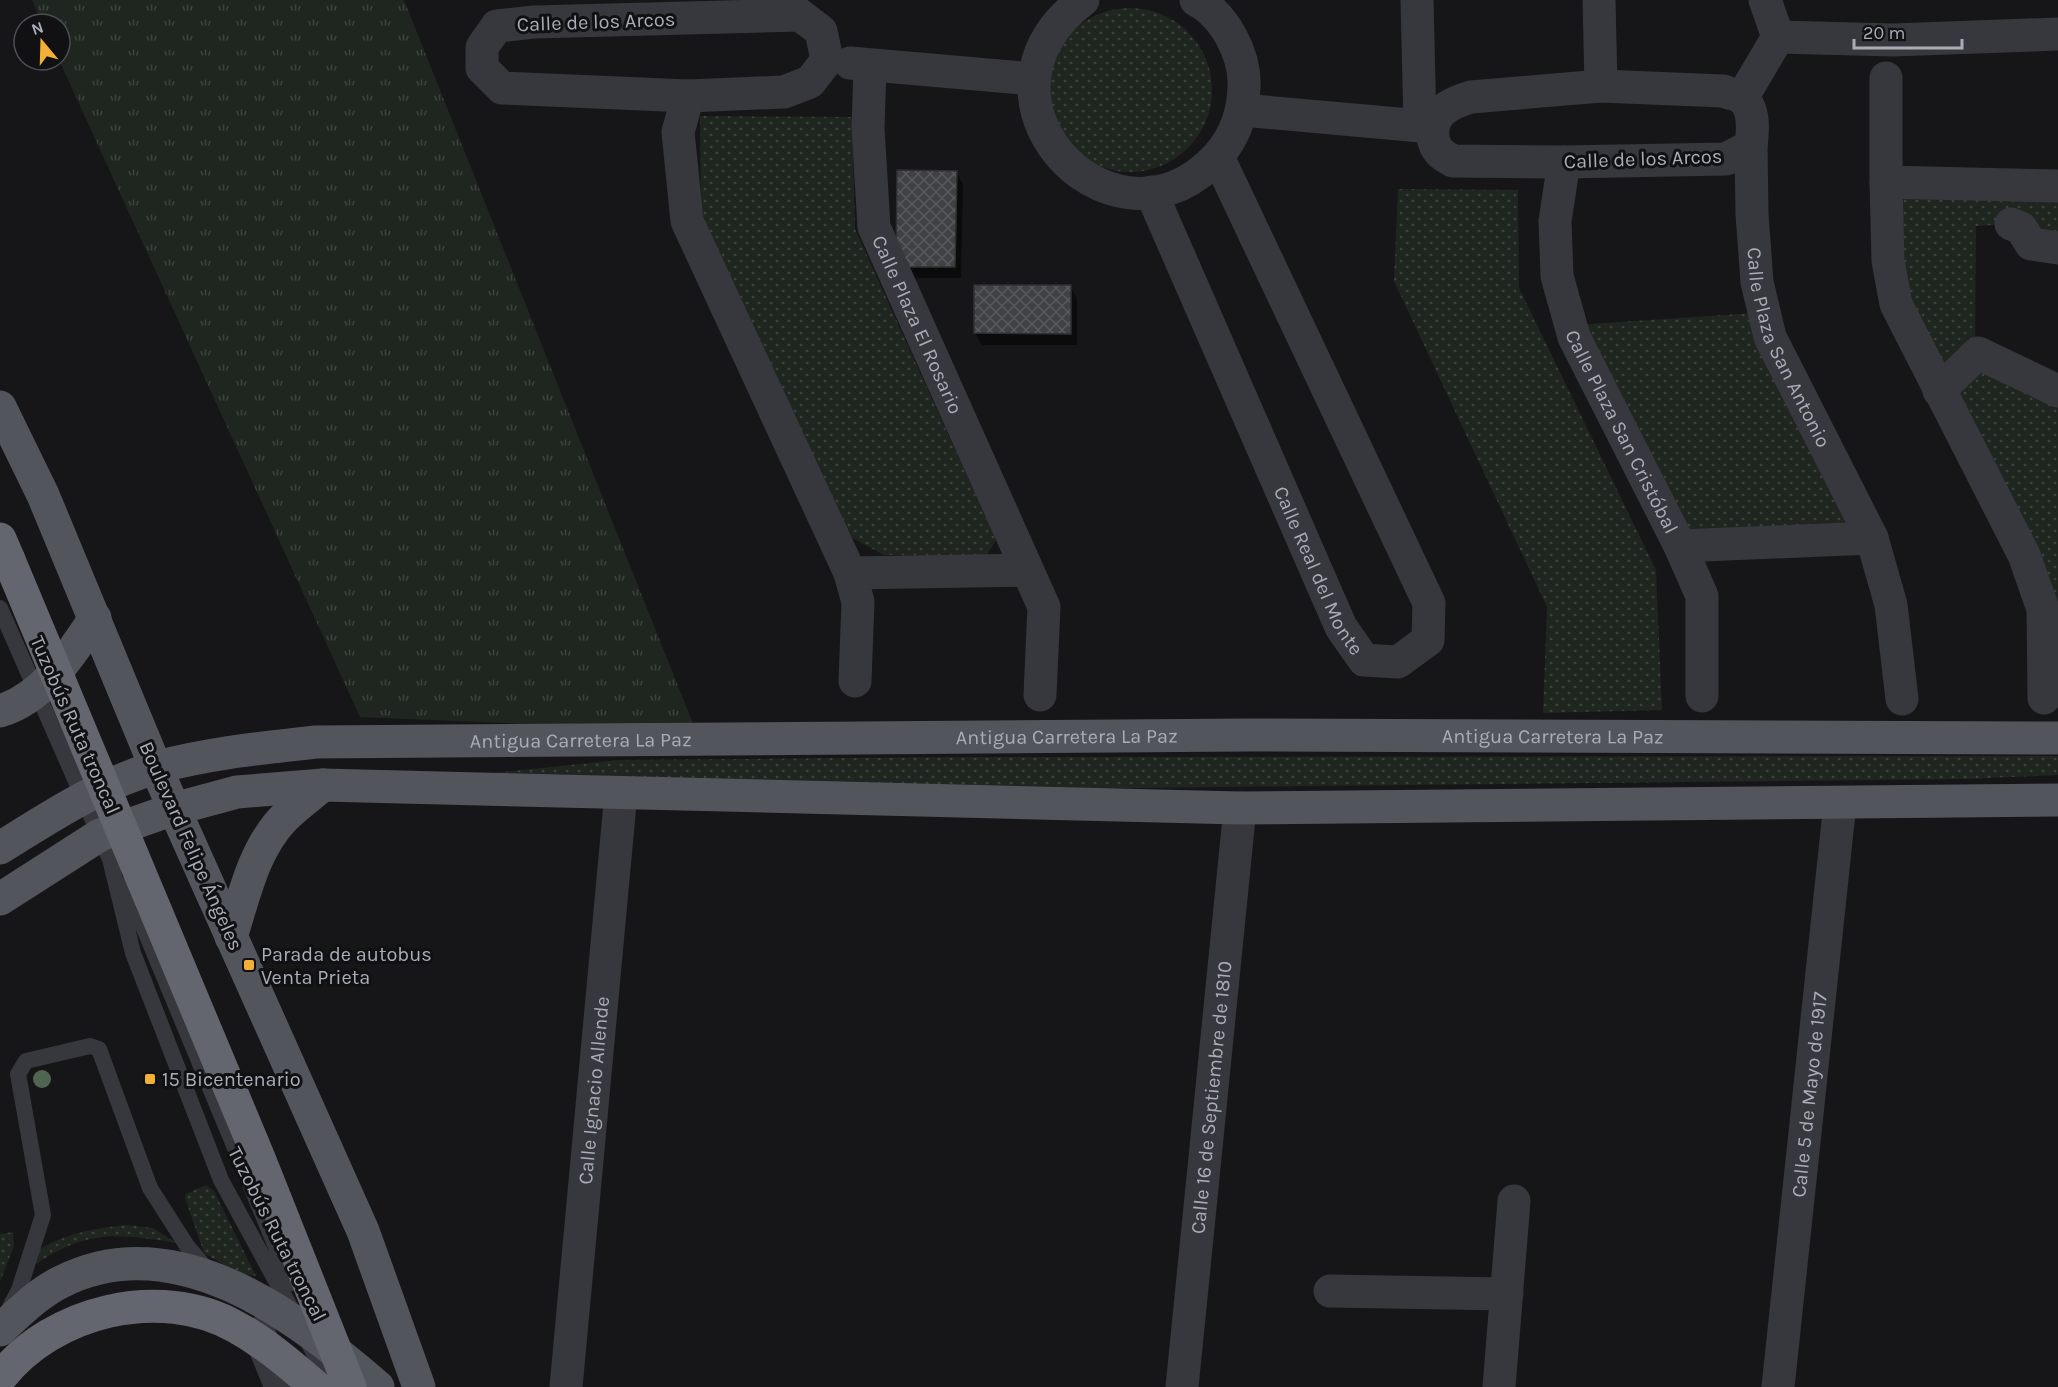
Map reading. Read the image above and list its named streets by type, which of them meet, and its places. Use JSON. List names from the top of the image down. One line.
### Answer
{"streets":{"main road":["Antigua Carretera La Paz","Boulevard Felipe Ángeles"],"street":["Calle de los Arcos","Calle Plaza El Rosario","Calle Plaza San Antonio","Calle Plaza San Cristóbal","Calle Real del Monte","Calle Ignacio Allende","Calle 5 de Mayo de 1917","Calle 16 de Septiembre de 1810"],"lane":["Tuzobús Ruta troncal"]},"crossings":[["Calle de los Arcos","Calle Plaza San Antonio"],["Calle de los Arcos","Calle Plaza San Cristóbal"],["Tuzobús Ruta troncal","Antigua Carretera La Paz"],["Antigua Carretera La Paz","Boulevard Felipe Ángeles"]],"places":{"transit":["Parada de autobus Venta Prieta","15 Bicentenario"]},"scale_bar":"20 m","north":"top"}
